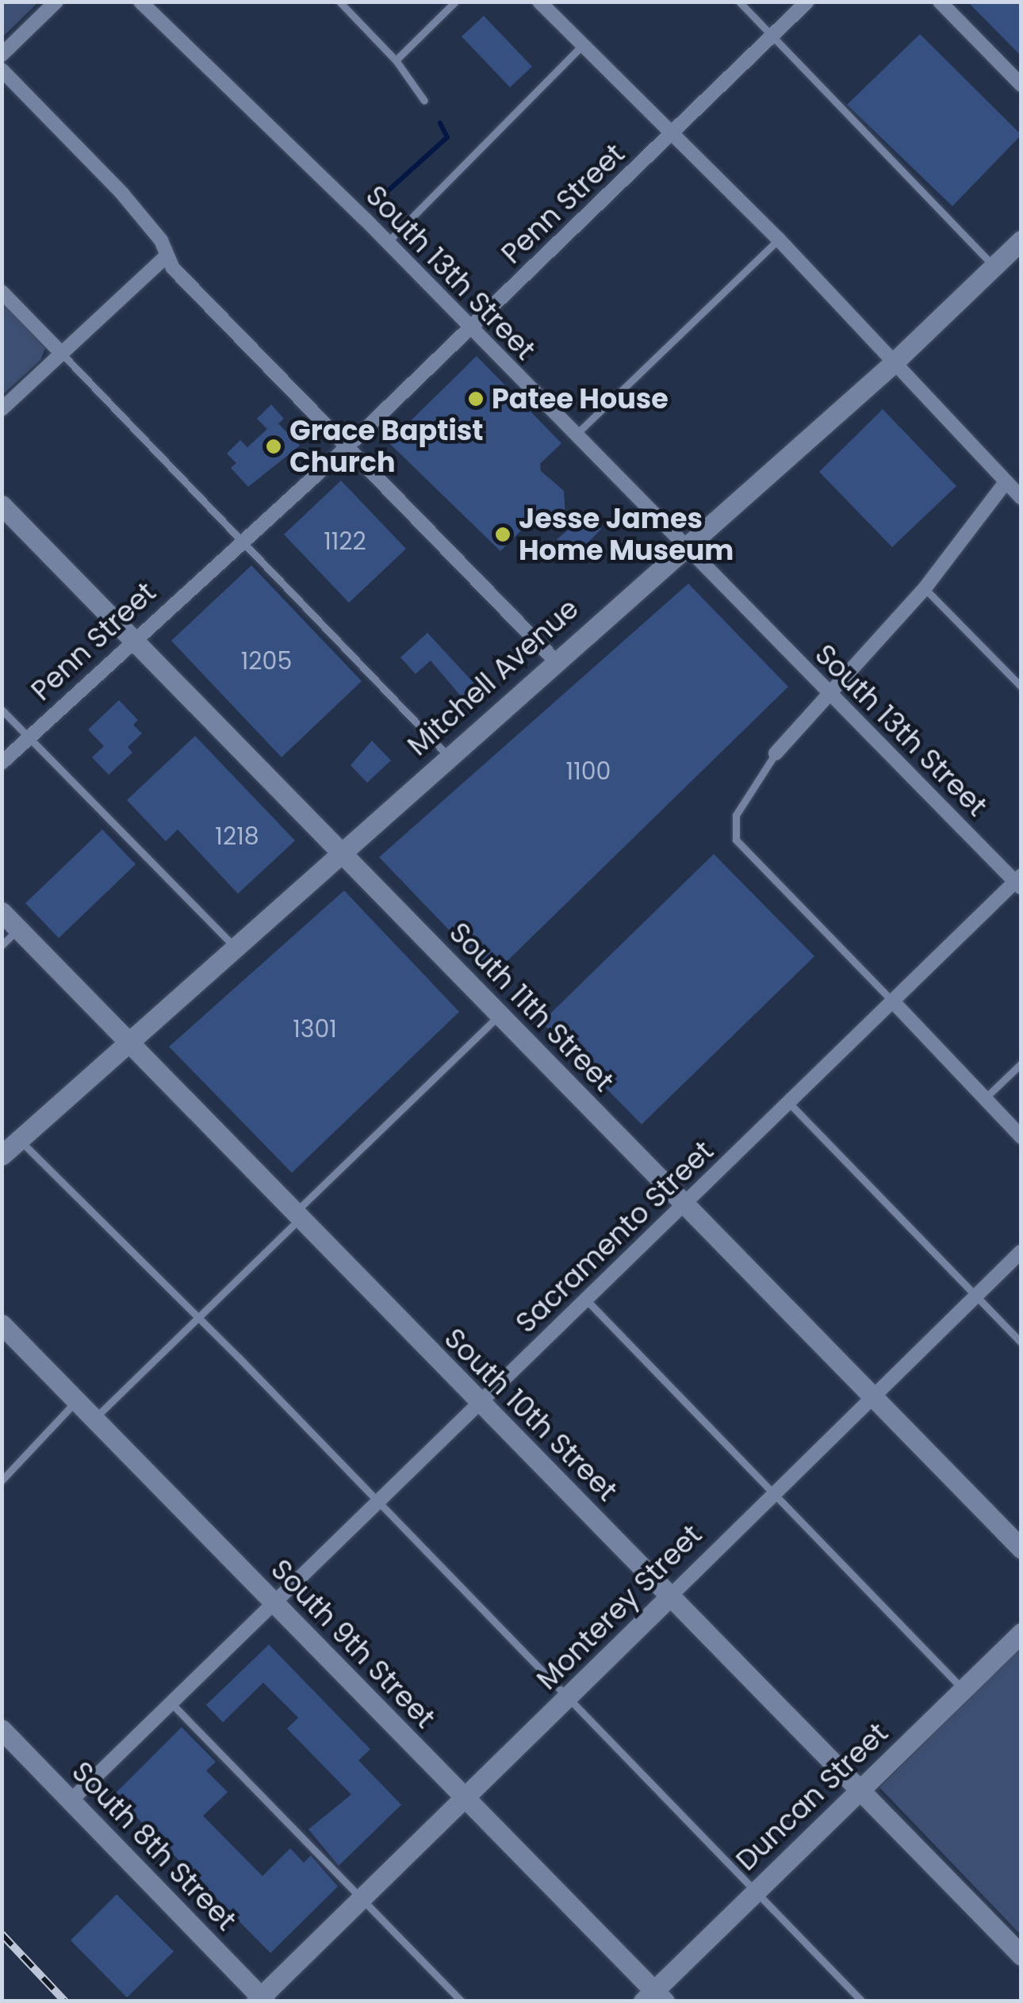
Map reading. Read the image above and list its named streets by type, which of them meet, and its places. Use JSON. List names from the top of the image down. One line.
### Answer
{"streets":{"main road":["Mitchell Avenue","South 11th Street","South 10th Street","Monterey Street","South 9th Street","Duncan Street","South 8th Street"],"street":["Penn Street","South 13th Street","Sacramento Street"]},"crossings":[["Penn Street","South 13th Street"],["Penn Street","South 11th Street"],["South 13th Street","Mitchell Avenue"],["South 13th Street","Sacramento Street"],["Mitchell Avenue","South 11th Street"],["Mitchell Avenue","South 10th Street"],["South 11th Street","Sacramento Street"],["South 11th Street","Monterey Street"],["Sacramento Street","South 10th Street"],["Sacramento Street","South 9th Street"],["Sacramento Street","South 8th Street"],["South 10th Street","Monterey Street"],["South 10th Street","Duncan Street"],["Monterey Street","South 9th Street"],["Monterey Street","South 8th Street"],["South 9th Street","Duncan Street"]],"places":["Patee House","Grace Baptist Church","Jesse James Home Museum"],"house_numbers":["1122","1205","1100","1218","1301"]}
